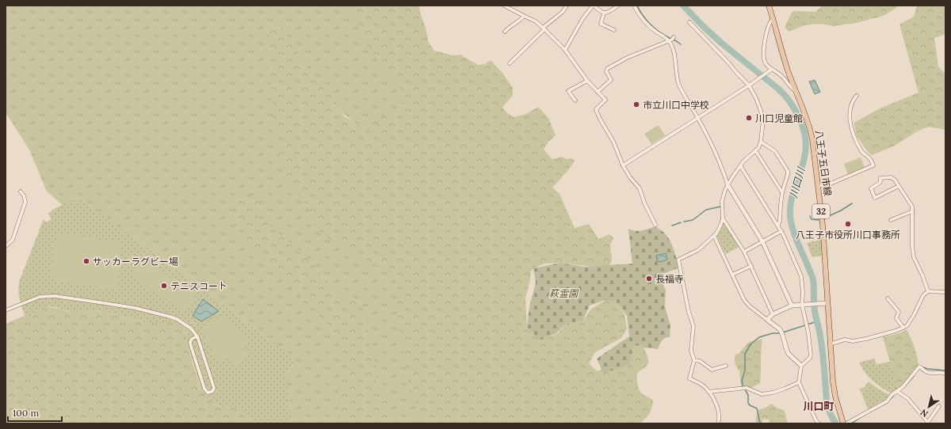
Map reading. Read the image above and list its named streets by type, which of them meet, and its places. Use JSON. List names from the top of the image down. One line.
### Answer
{"streets":{"main road":["八王子五日市線","32"]},"districts":["川口町"],"water":["川口川"],"parks":["萩霊園"],"places":["市立川口中学校","川口児童館","八王子市役所川口事務所","サッカーラグビー場","長福寺","テニスコート"],"scale_bar":"100 m","north":"bottom left"}
